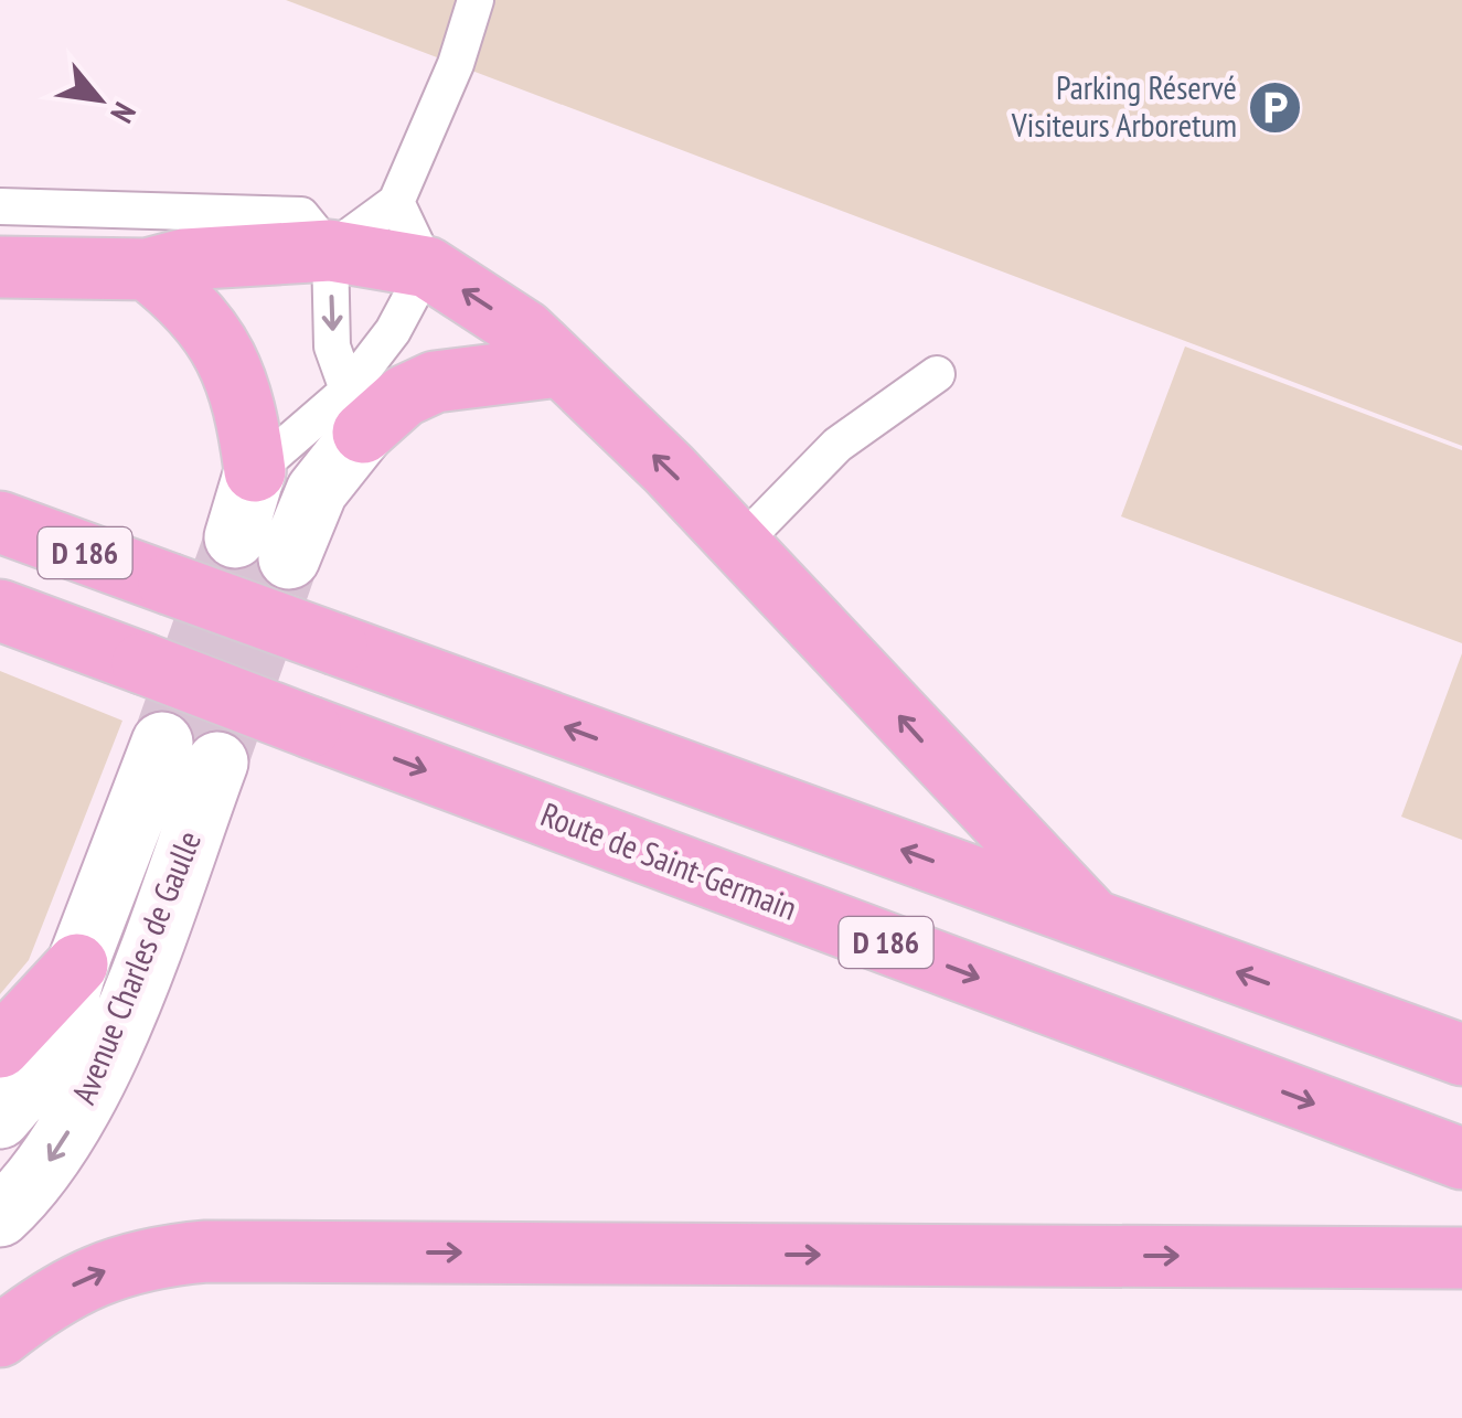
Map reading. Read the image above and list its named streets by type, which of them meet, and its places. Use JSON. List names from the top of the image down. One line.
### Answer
{"streets":{"main road":["D 186","Route de Saint-Germain","Avenue Charles de Gaulle"]},"places":{"parking":["Parking Réservé Visiteurs Arboretum"]},"north":"bottom right"}
